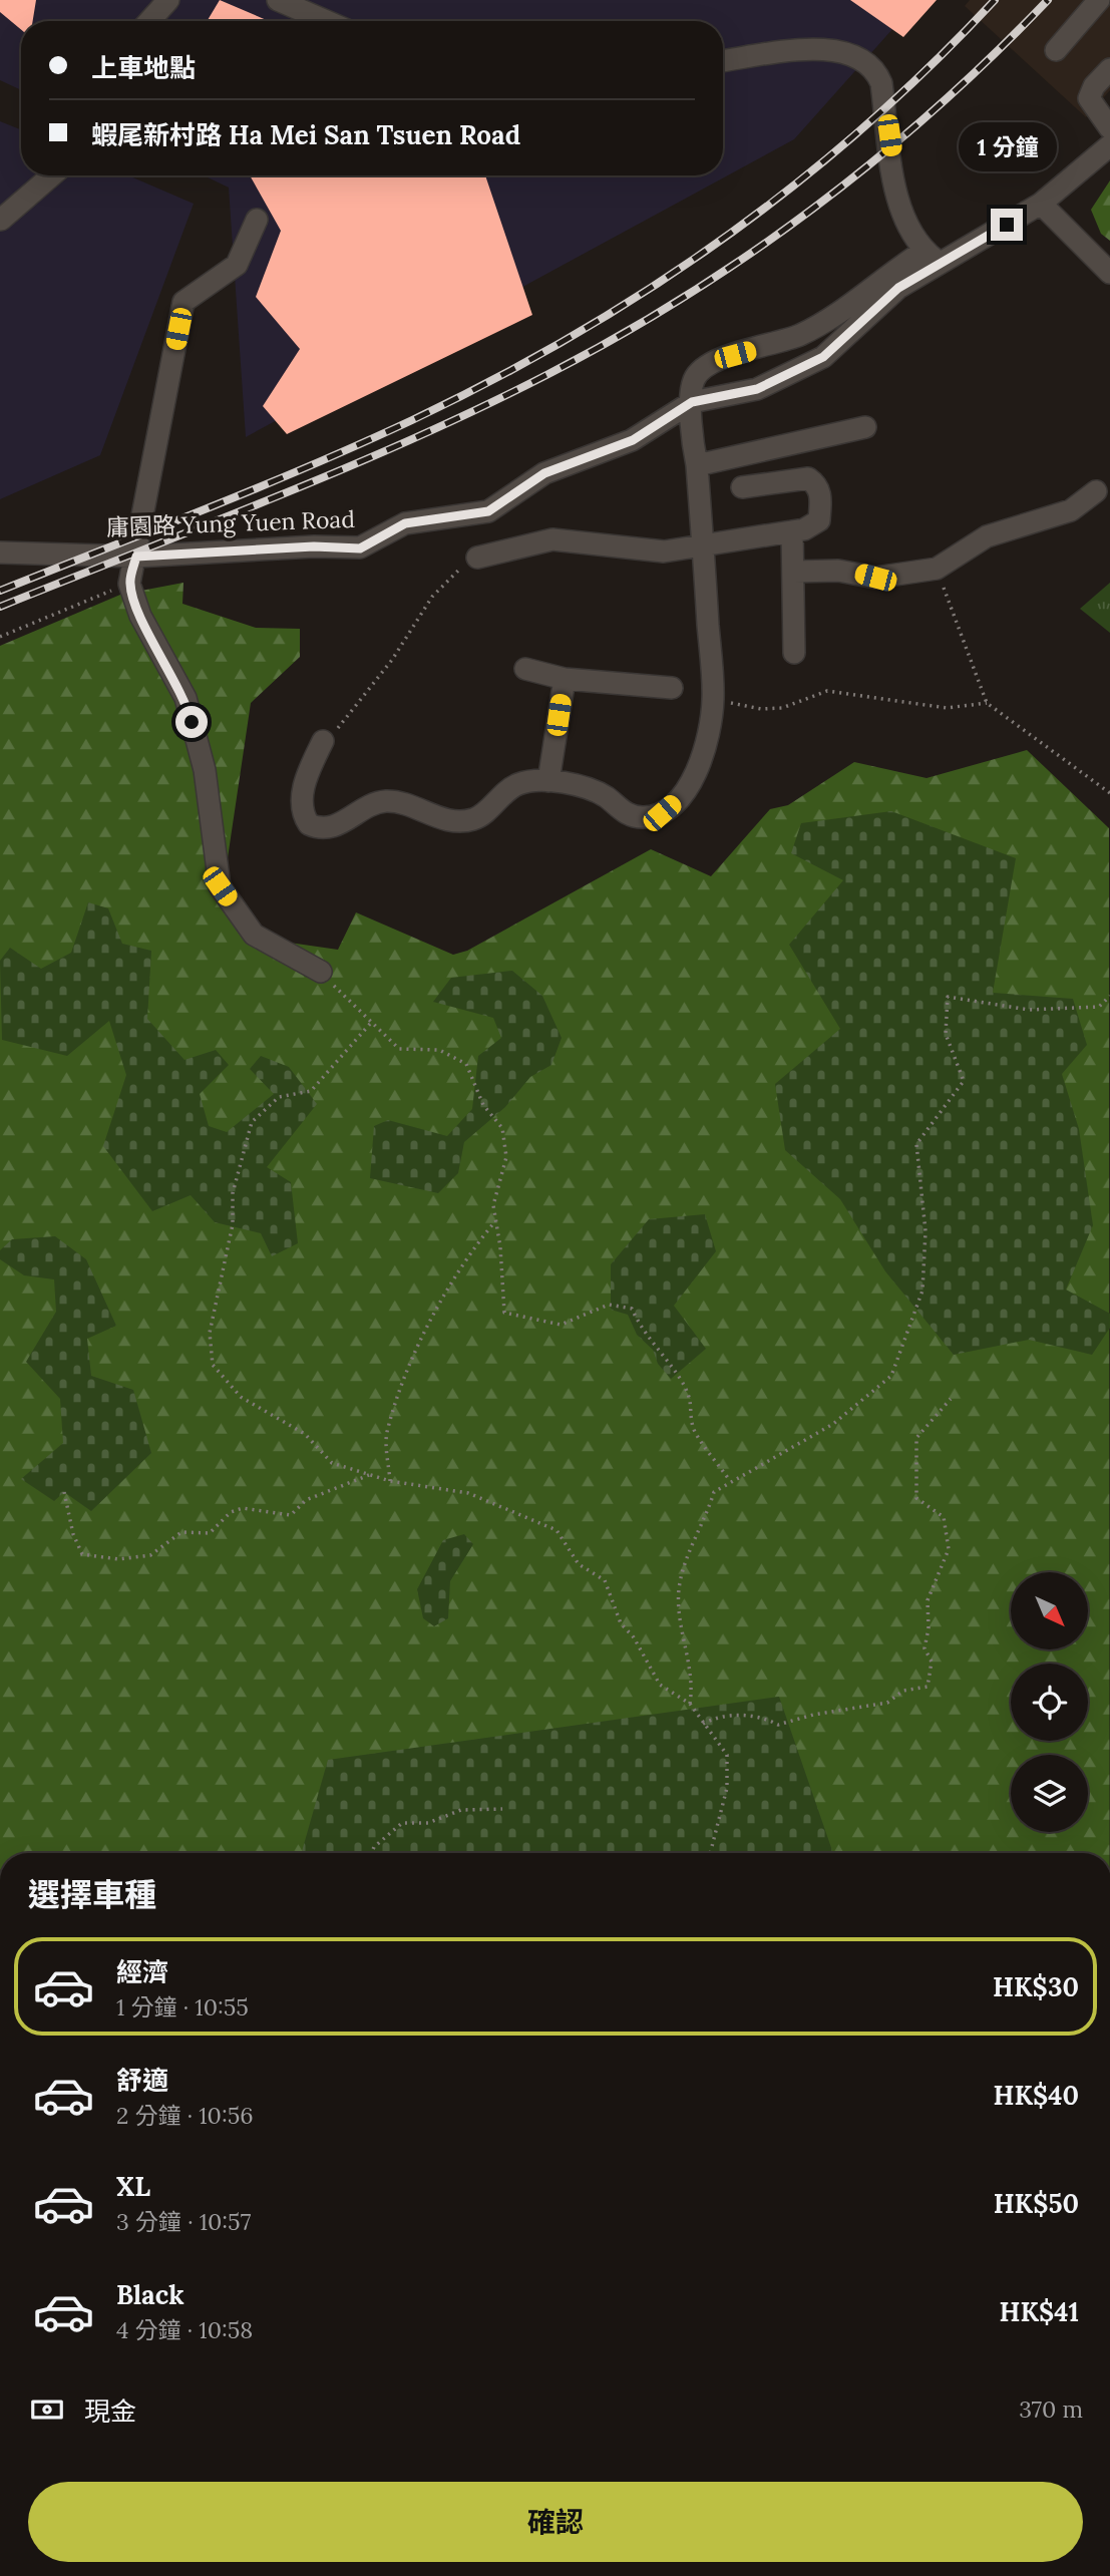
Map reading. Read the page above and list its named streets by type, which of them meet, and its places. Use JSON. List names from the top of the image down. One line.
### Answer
{"streets":{"street":["庸園路 Yung Yuen Road"]},"north":"bottom right","page":{"banner":["上車地點","蝦尾新村路 Ha Mei San Tsuen Road"],"bubble":"1 分鐘","heading":"選擇車種","list":[{"name":"經濟","note":"1 分鐘 · 10:55","value":"HK$30"},{"name":"舒適","note":"2 分鐘 · 10:56","value":"HK$40"},{"name":"XL","note":"3 分鐘 · 10:57","value":"HK$50"},{"name":"Black","note":"4 分鐘 · 10:58","value":"HK$41"}],"pay":["現金","370 m"],"buttons":"確認"}}
